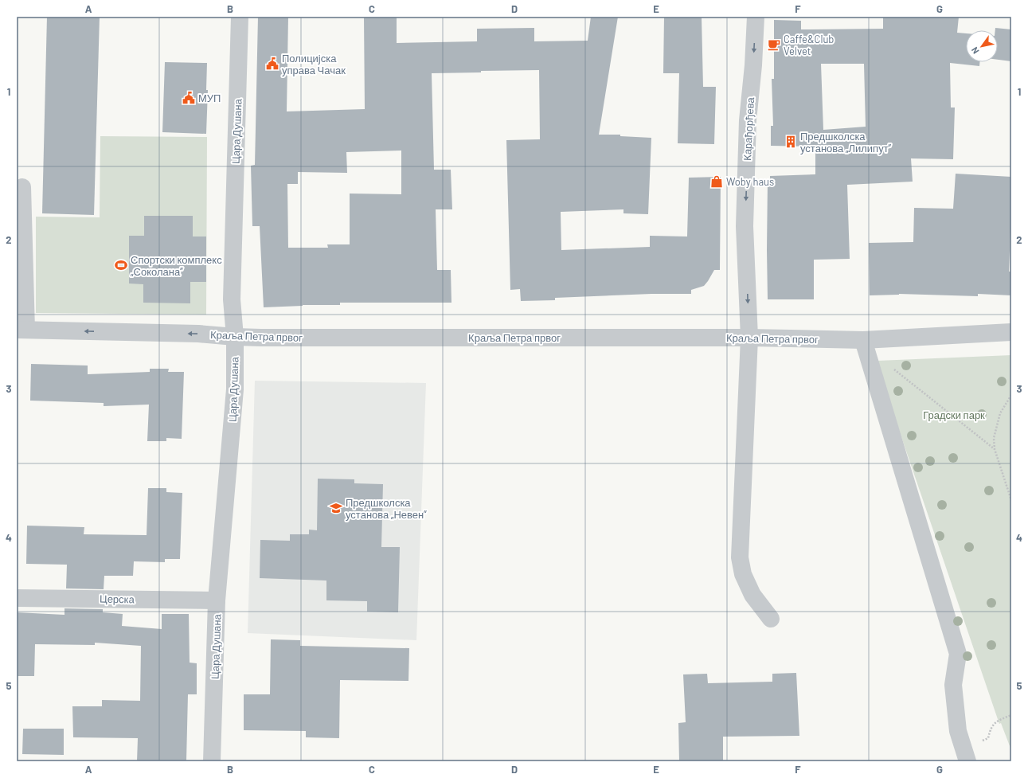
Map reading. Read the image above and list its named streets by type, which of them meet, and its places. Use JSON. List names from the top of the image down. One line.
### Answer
{"streets":{"street":["Карађорђева","Цара Душана","Краља Петра првог","Церска"]},"crossings":[["Карађорђева","Краља Петра првог"],["Цара Душана","Краља Петра првог"],["Цара Душана","Церска"]],"one_way":["Карађорђева"],"parks":["Градски парк"],"places":{"cafe":["Caffe&Club Velvet"],"public building":["Полицијска управа Чачак","МУП"],"building":["Предшколска установа „Лилипут”"],"shop":["Woby haus"],"sports":["Спортски комплекс „Соколана”"],"school or university":["Предшколска установа „Невен”"]},"north":"bottom left","grid":{"columns":["A","B","C","D","E","F","G"],"rows":["1","2","3","4","5"]}}
